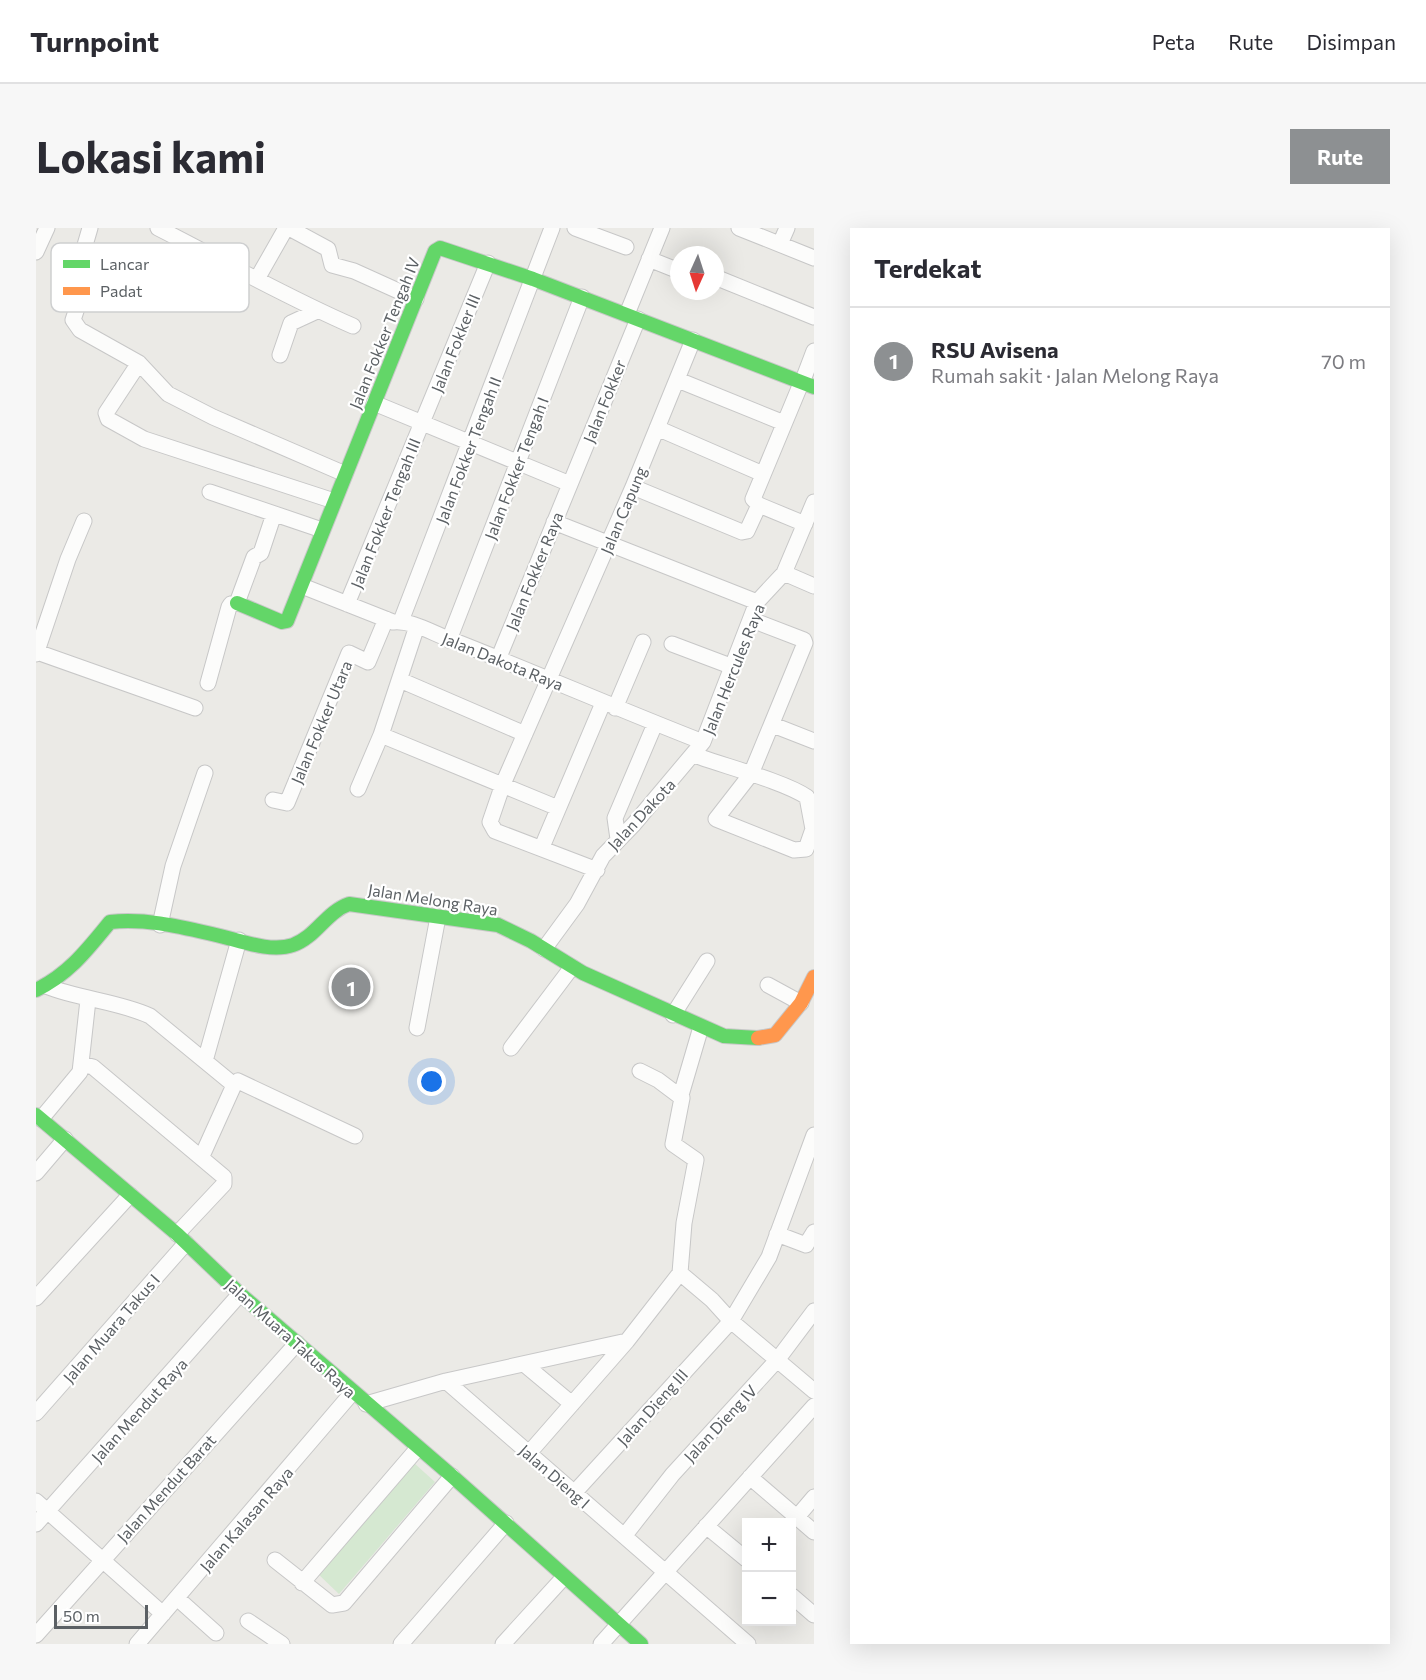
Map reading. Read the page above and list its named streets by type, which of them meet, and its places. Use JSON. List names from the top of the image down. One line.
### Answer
{"streets":{"street":["Jalan Fokker Tengah IV","Jalan Fokker III","Jalan Fokker","Jalan Fokker Tengah II","Jalan Fokker Tengah I","Jalan Capung","Jalan Fokker Tengah III","Jalan Fokker Raya","Jalan Dakota Raya","Jalan Hercules Raya","Jalan Fokker Utara","Jalan Dakota","Jalan Melong Raya","Jalan Muara Takus I","Jalan Muara Takus Raya","Jalan Dieng III","Jalan Mendut Raya","Jalan Dieng IV","Jalan Dieng I","Jalan Mendut Barat","Jalan Kalasan Raya"]},"crossings":[["Jalan Fokker Tengah IV","Jalan Fokker III"],["Jalan Fokker Tengah IV","Jalan Fokker"],["Jalan Fokker Tengah IV","Jalan Fokker Tengah II"],["Jalan Fokker Tengah IV","Jalan Fokker Tengah I"],["Jalan Fokker Tengah IV","Jalan Capung"],["Jalan Fokker Tengah IV","Jalan Dakota Raya"],["Jalan Fokker III","Jalan Fokker Tengah III"],["Jalan Fokker","Jalan Fokker Raya"],["Jalan Fokker Tengah II","Jalan Dakota Raya"],["Jalan Fokker Tengah II","Jalan Fokker Utara"],["Jalan Fokker Tengah I","Jalan Dakota Raya"],["Jalan Capung","Jalan Dakota Raya"],["Jalan Fokker Tengah III","Jalan Dakota Raya"],["Jalan Fokker Raya","Jalan Dakota Raya"],["Jalan Dakota Raya","Jalan Hercules Raya"],["Jalan Dakota Raya","Jalan Fokker Utara"],["Jalan Dakota Raya","Jalan Dakota"],["Jalan Hercules Raya","Jalan Dakota"],["Jalan Dakota","Jalan Melong Raya"],["Jalan Muara Takus I","Jalan Muara Takus Raya"],["Jalan Muara Takus Raya","Jalan Mendut Raya"],["Jalan Muara Takus Raya","Jalan Mendut Barat"],["Jalan Muara Takus Raya","Jalan Kalasan Raya"],["Jalan Dieng III","Jalan Dieng I"],["Jalan Dieng IV","Jalan Dieng I"]],"legend":["Lancar","Padat"],"scale_bar":"50 m","north":"bottom","page":{"header":"Turnpoint","nav":["Peta","Rute","Disimpan"],"buttons":"Rute","title":"Lokasi kami","heading":"Terdekat","list":[{"mark":"1","name":"RSU Avisena","note":"Rumah sakit · Jalan Melong Raya","value":"70 m"}],"pins":"1","map_buttons":["+","−"],"scale":"50 m"}}
